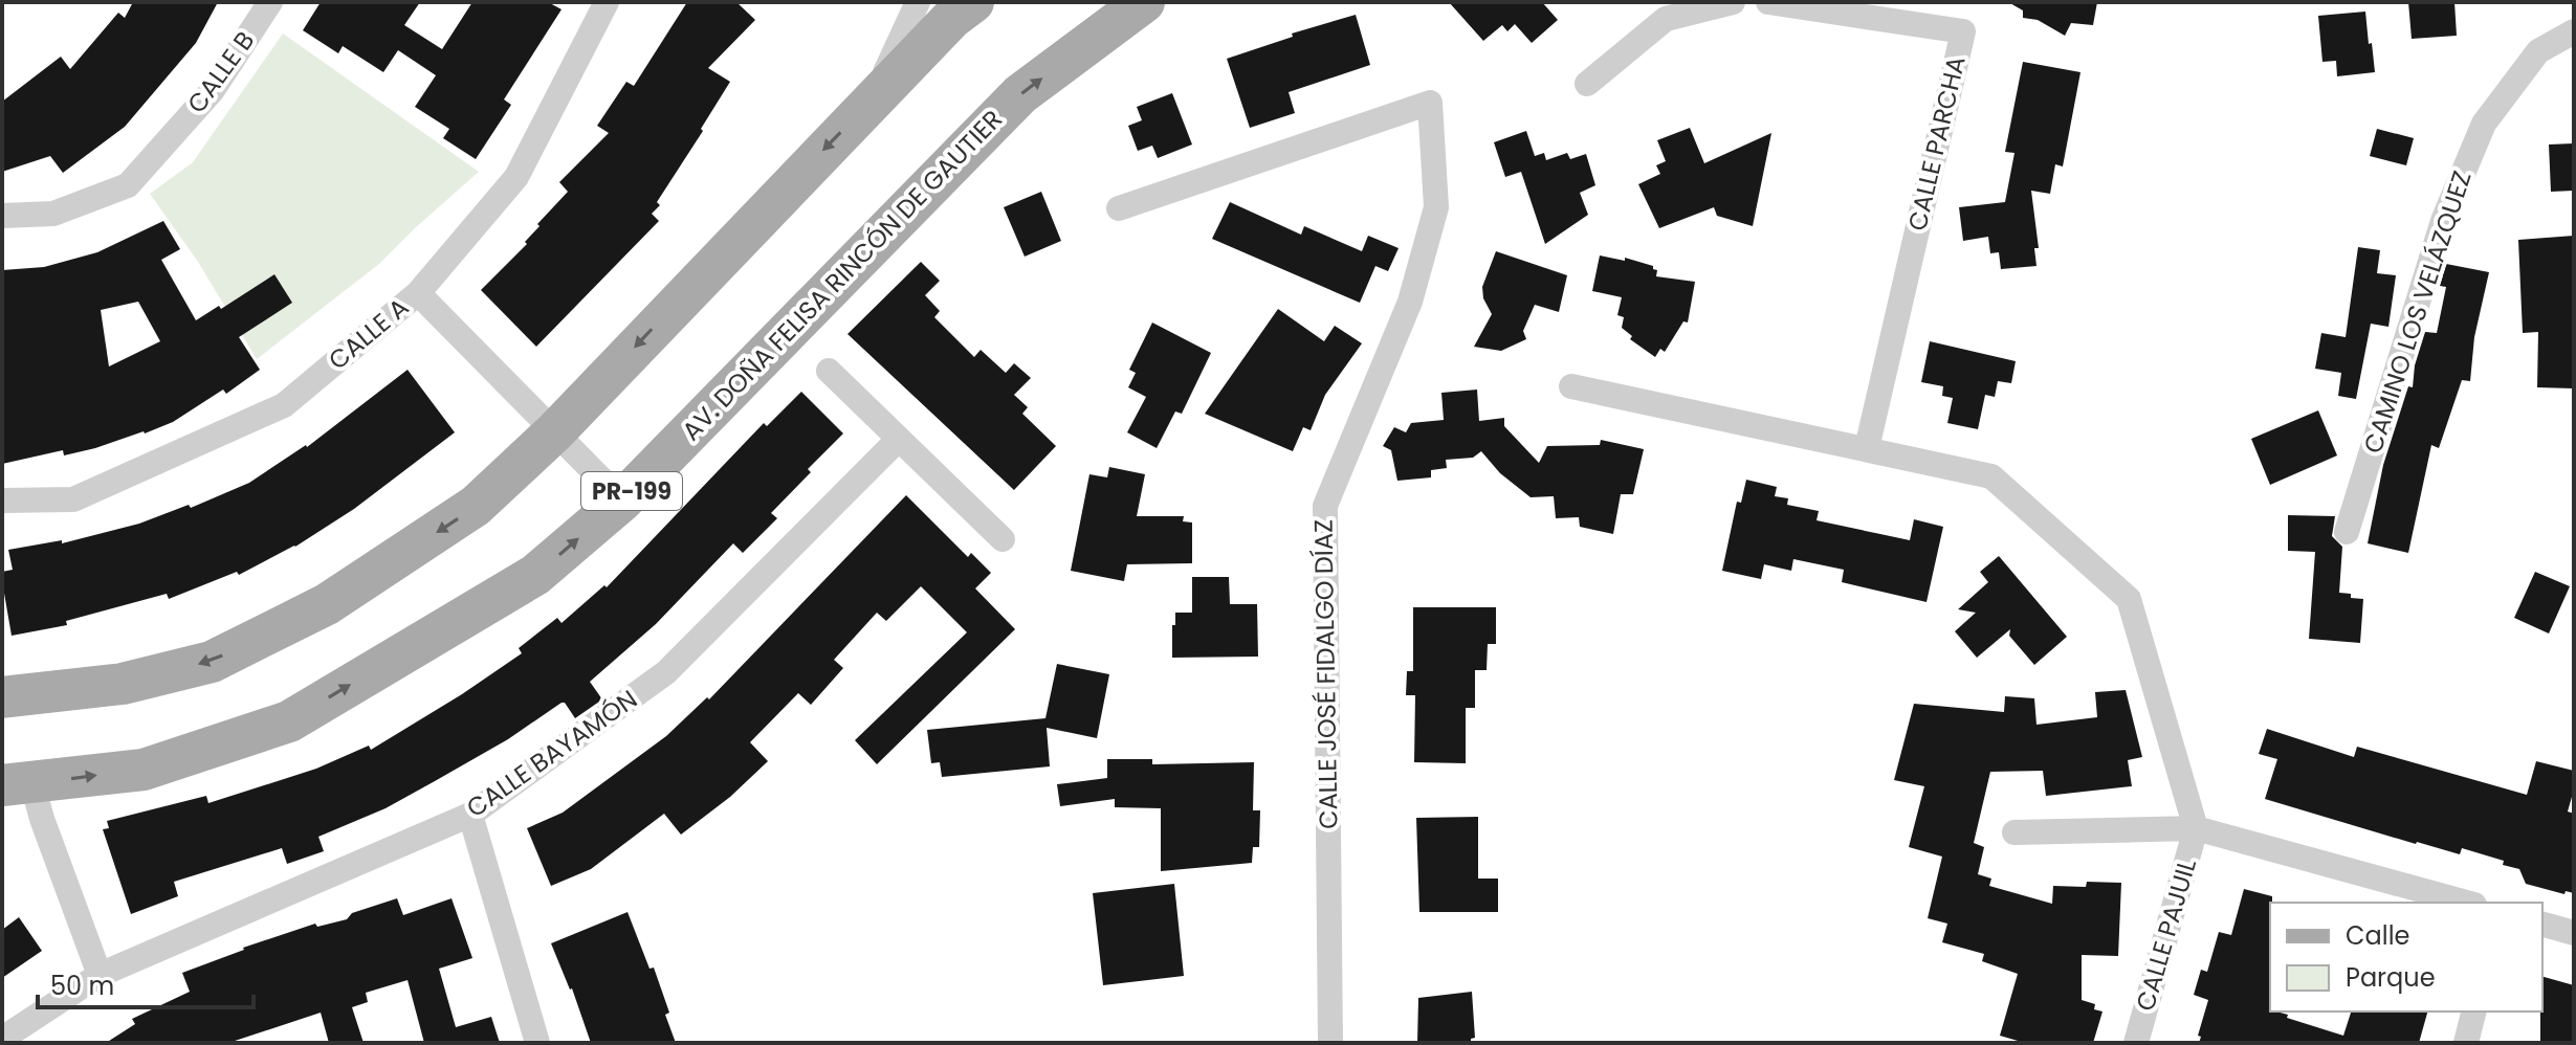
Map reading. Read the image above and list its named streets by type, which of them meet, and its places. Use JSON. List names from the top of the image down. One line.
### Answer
{"streets":{"main road":["AV. DOÑA FELISA RINCÓN DE GAUTIER","PR-199"],"street":["CALLE B","CALLE PARCHA","CAMINO LOS VELÁZQUEZ","CALLE A","CALLE JOSÉ FIDALGO DÍAZ","CALLE BAYAMÓN","CALLE PAJUIL"]},"legend":["Calle","Parque"],"scale_bar":"50 m"}
